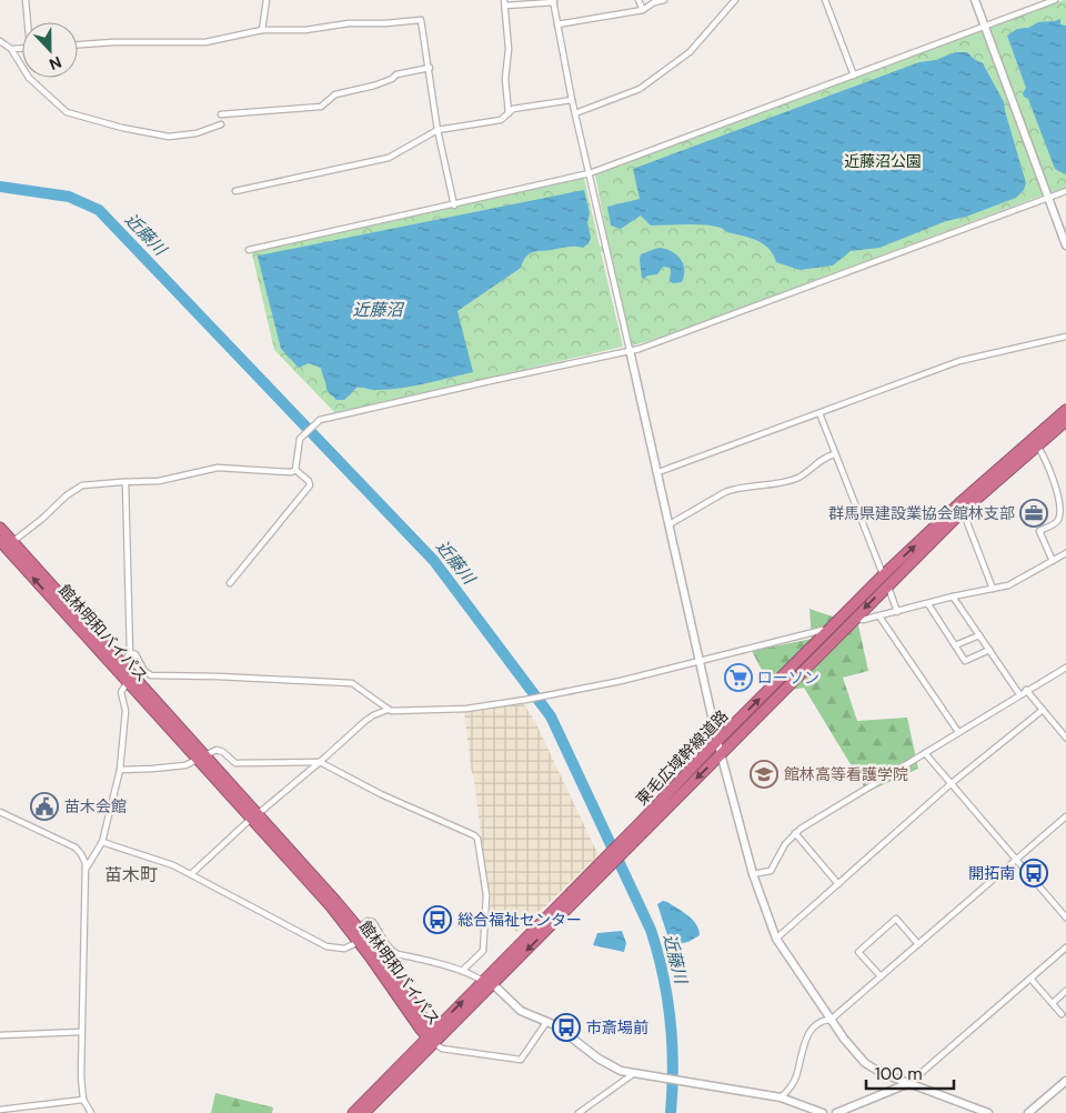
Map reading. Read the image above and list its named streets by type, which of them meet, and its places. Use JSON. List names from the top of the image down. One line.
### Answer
{"streets":{"highway":["館林明和バイパス","東毛広域幹線道路"]},"crossings":[["館林明和バイパス","東毛広域幹線道路"]],"districts":["苗木町"],"water":["近藤川","近藤沼"],"parks":["近藤沼公園"],"places":{"office":["群馬県建設業協会館林支部"],"supermarket":["ローソン"],"school or university":["館林高等看護学院"],"public building":["苗木会館"],"bus stop":["開拓南","総合福祉センター","市斎場前"]},"scale_bar":"100 m","north":"bottom"}
